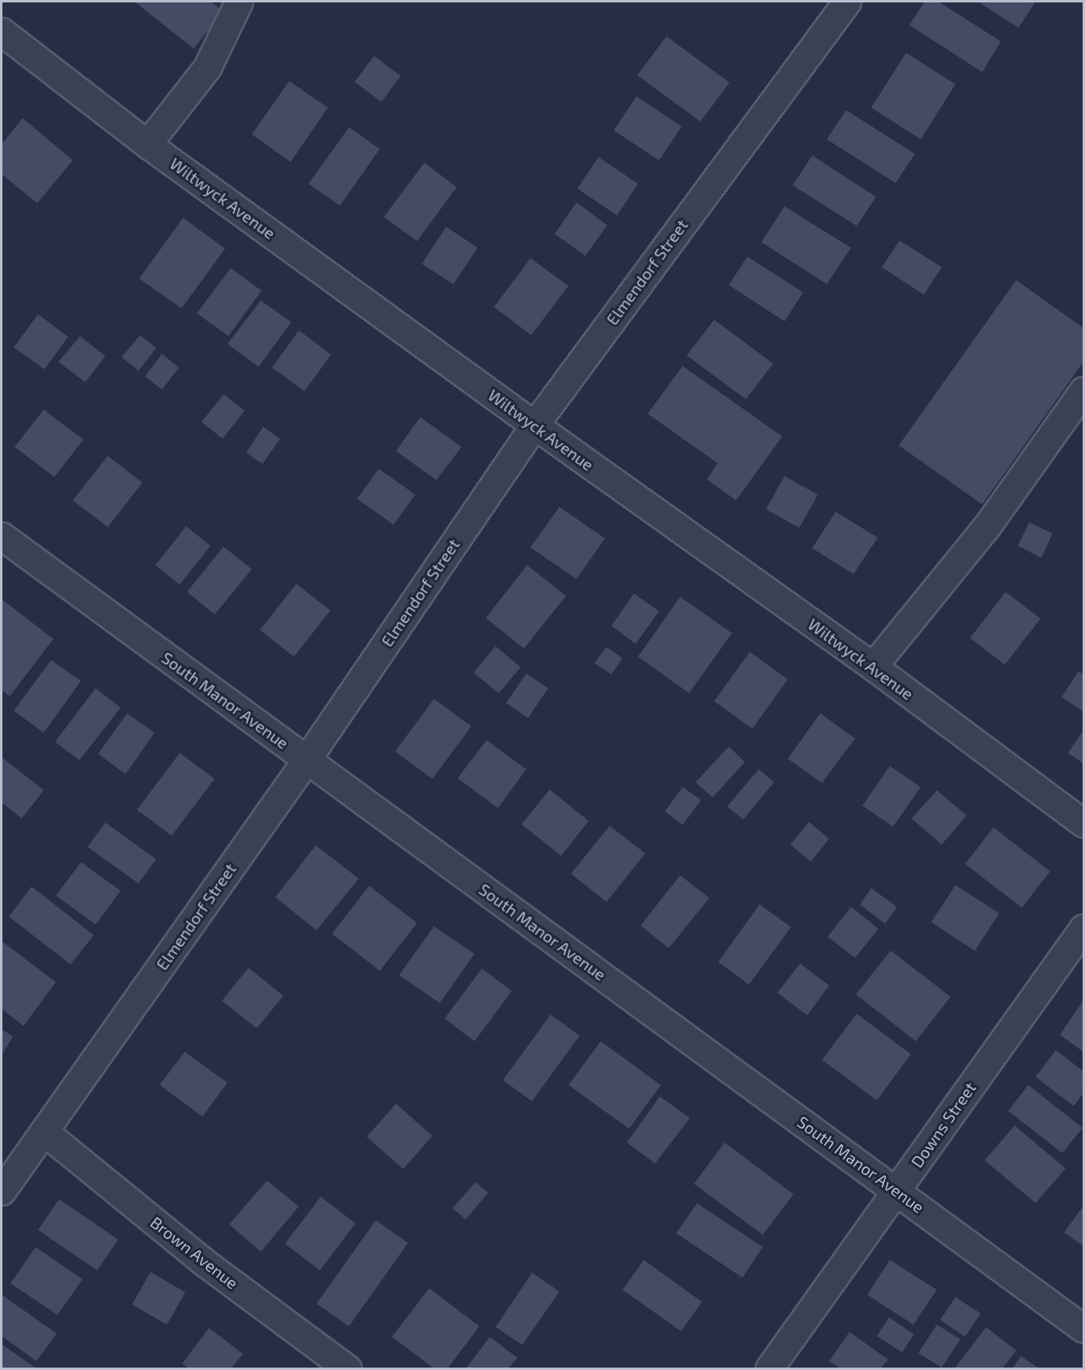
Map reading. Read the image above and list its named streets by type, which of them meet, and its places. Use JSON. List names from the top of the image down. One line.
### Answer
{"streets":{"street":["Wiltwyck Avenue","Elmendorf Street","South Manor Avenue","Downs Street","Brown Avenue"]},"crossings":[["Wiltwyck Avenue","Elmendorf Street"],["Elmendorf Street","South Manor Avenue"],["Elmendorf Street","Brown Avenue"],["South Manor Avenue","Downs Street"]]}
